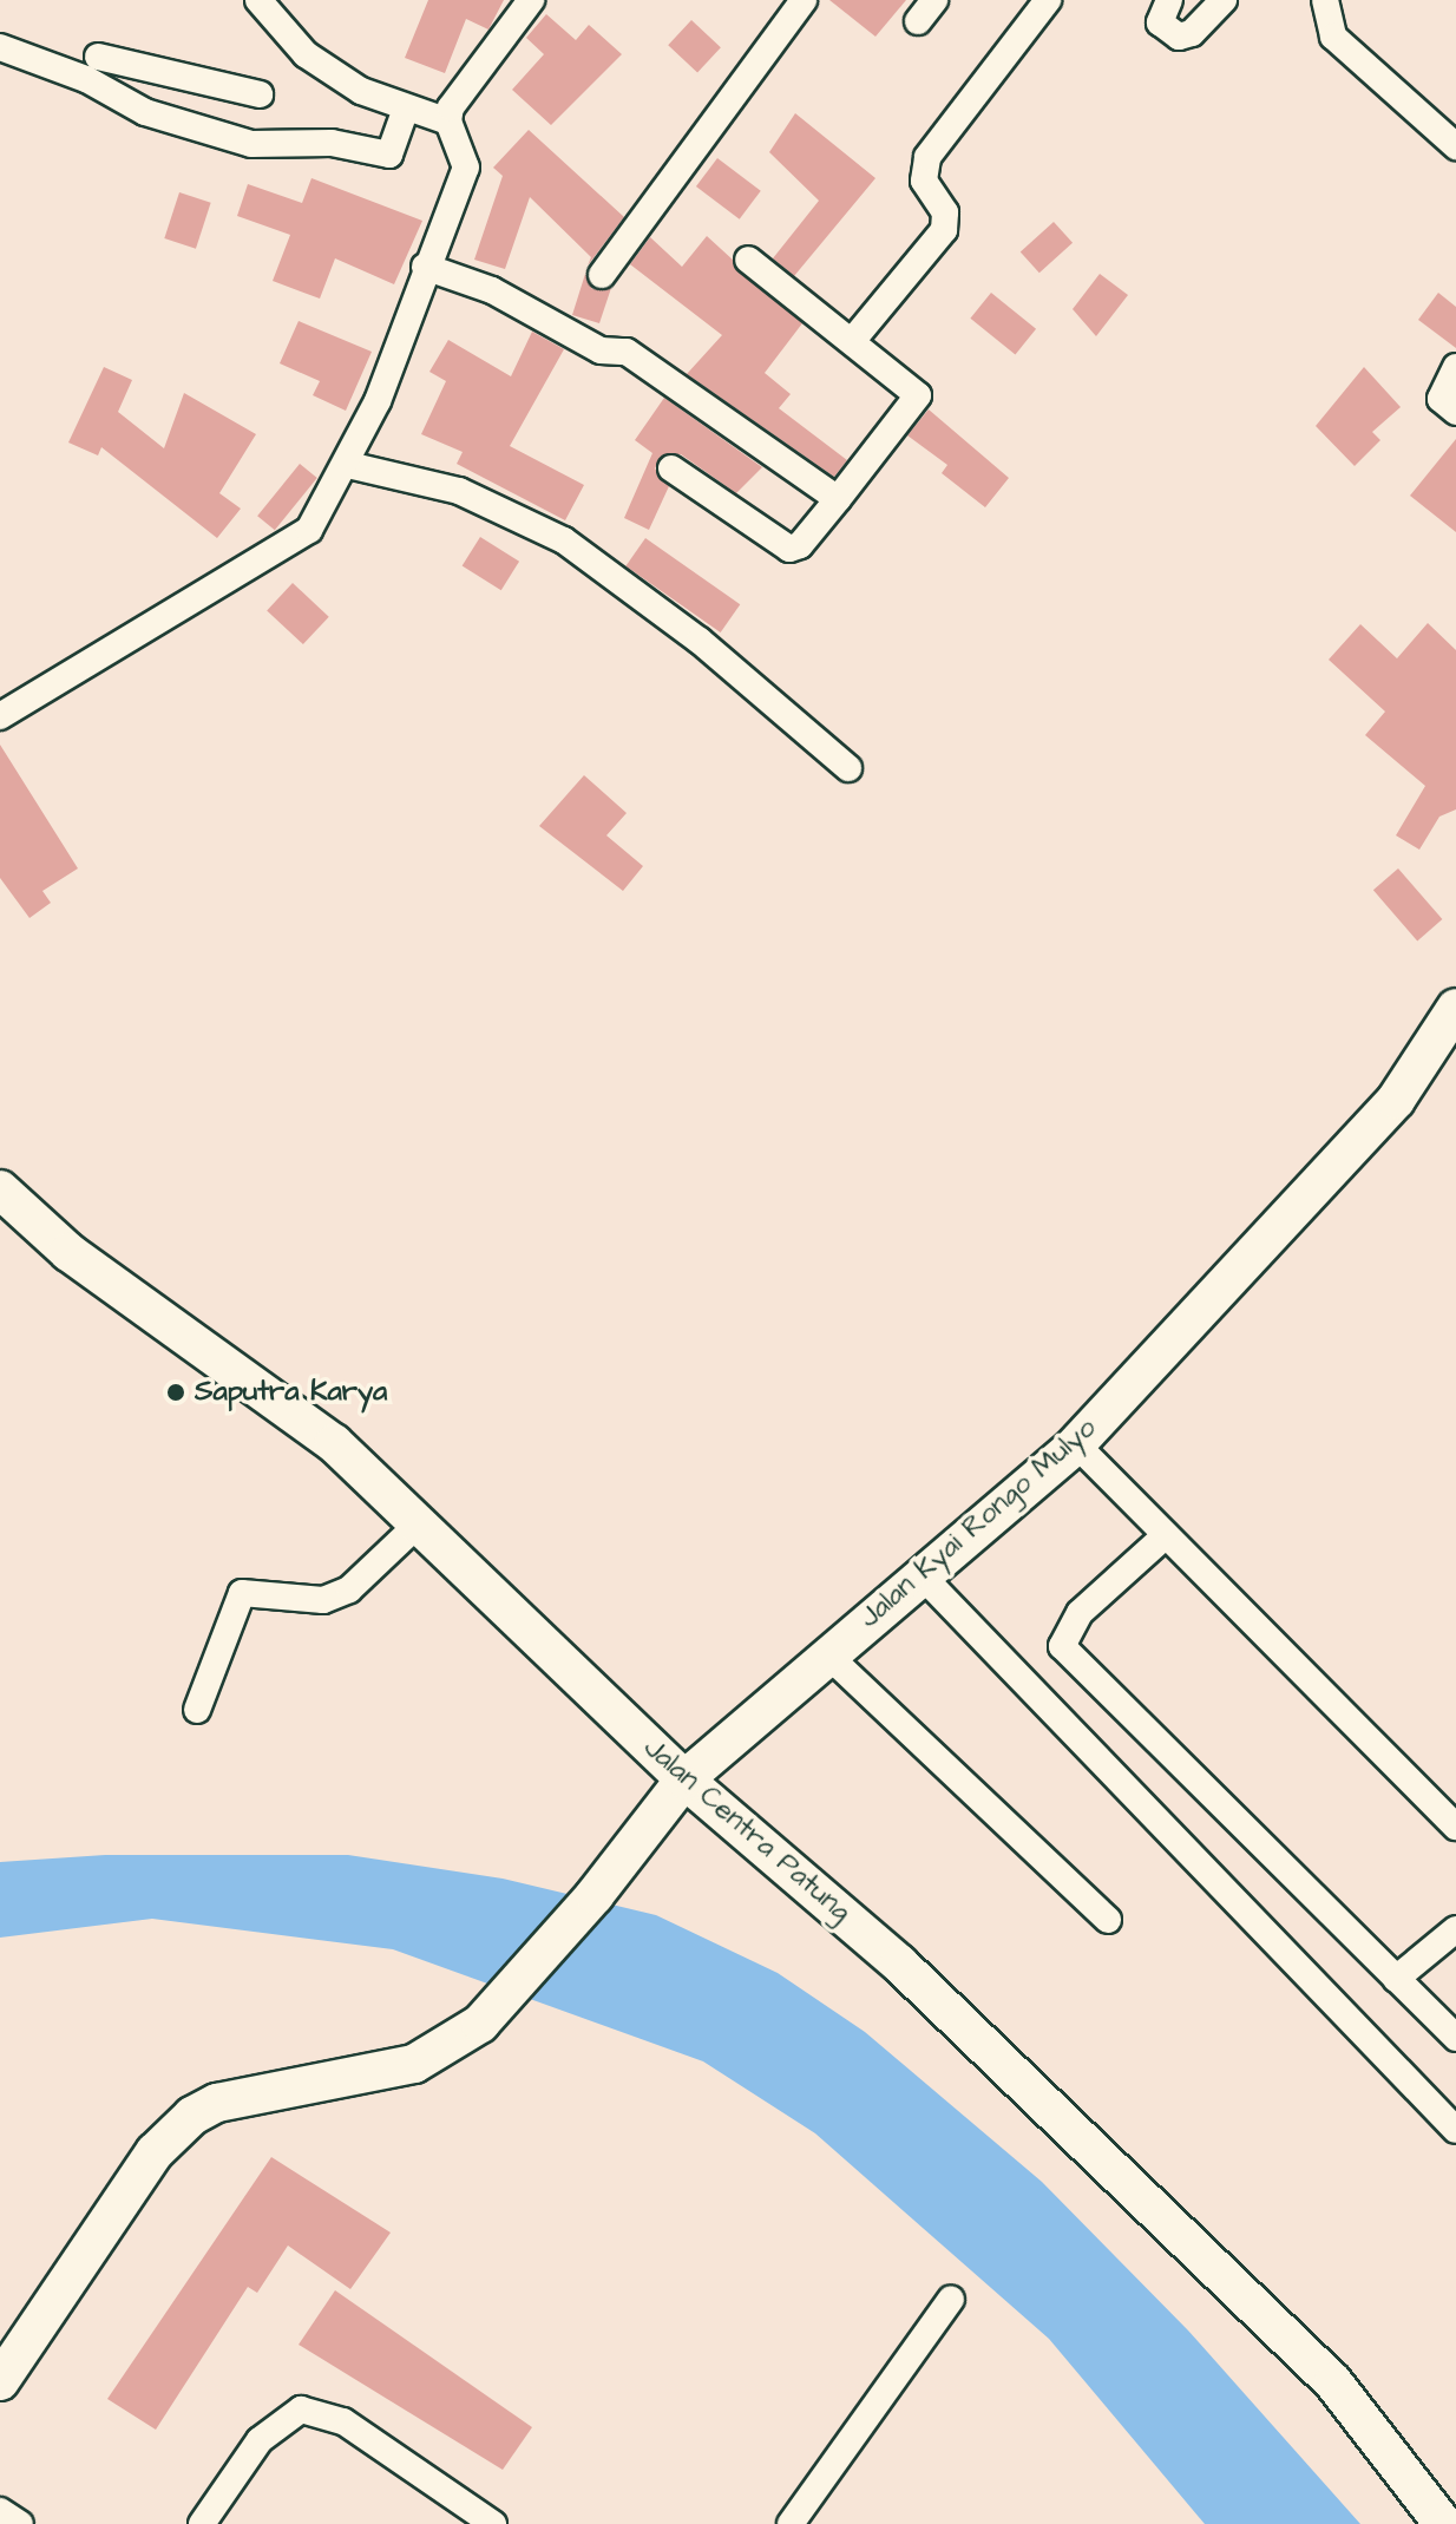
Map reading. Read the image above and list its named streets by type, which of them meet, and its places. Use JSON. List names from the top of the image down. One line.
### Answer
{"streets":{"street":["Jalan Kyai Rongo Mulyo","Jalan Centra Patung"]},"crossings":[["Jalan Kyai Rongo Mulyo","Jalan Centra Patung"]],"places":["Saputra Karya"]}
